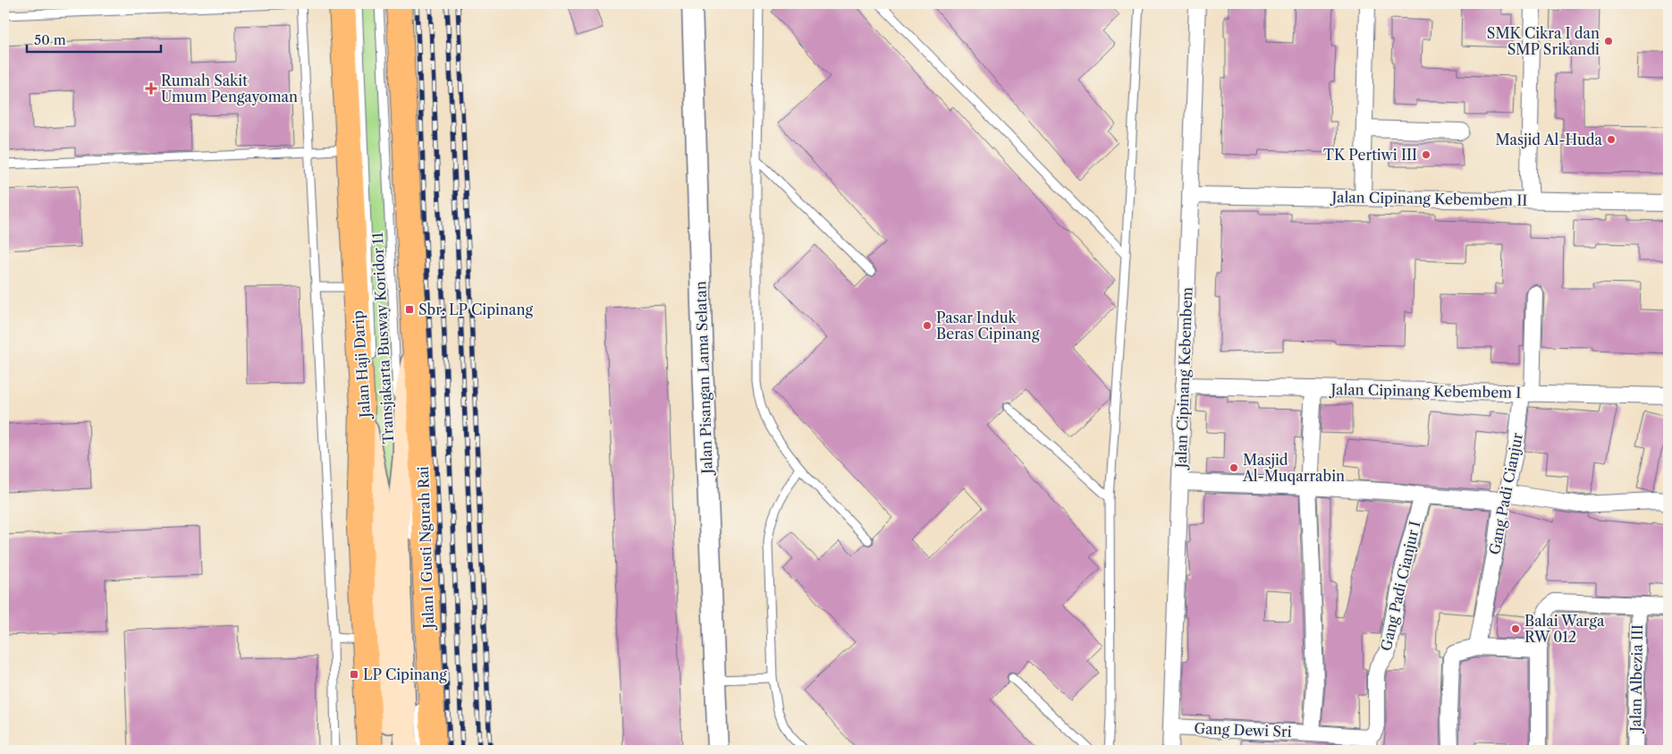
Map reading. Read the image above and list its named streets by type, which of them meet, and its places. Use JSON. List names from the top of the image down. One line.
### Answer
{"streets":{"main road":["Jalan Haji Darip","Jalan I Gusti Ngurah Rai"],"street":["Jalan Cipinang Kebembem II","Jalan Pisangan Lama Selatan","Jalan Cipinang Kebembem","Jalan Cipinang Kebembem I","Gang Padi Cianjur","Gang Padi Cianjur I","Jalan Albezia III","Gang Dewi Sri"],"lane":["Transjakarta Busway Koridor 11"]},"crossings":[["Jalan Cipinang Kebembem II","Jalan Cipinang Kebembem"],["Transjakarta Busway Koridor 11","Jalan Haji Darip"],["Jalan Haji Darip","Jalan I Gusti Ngurah Rai"],["Jalan Cipinang Kebembem","Jalan Cipinang Kebembem I"],["Jalan Cipinang Kebembem","Gang Dewi Sri"],["Jalan Cipinang Kebembem I","Gang Padi Cianjur"],["Gang Padi Cianjur I","Gang Dewi Sri"]],"places":{"other":["SMK Cikra I dan SMP Srikandi","Masjid Al-Huda","TK Pertiwi III","Pasar Induk Beras Cipinang","Masjid Al-Muqarrabin","Balai Warga RW 012"],"health":["Rumah Sakit Umum Pengayoman"],"transit":["Sbr. LP Cipinang","LP Cipinang"]},"scale_bar":"50 m"}
